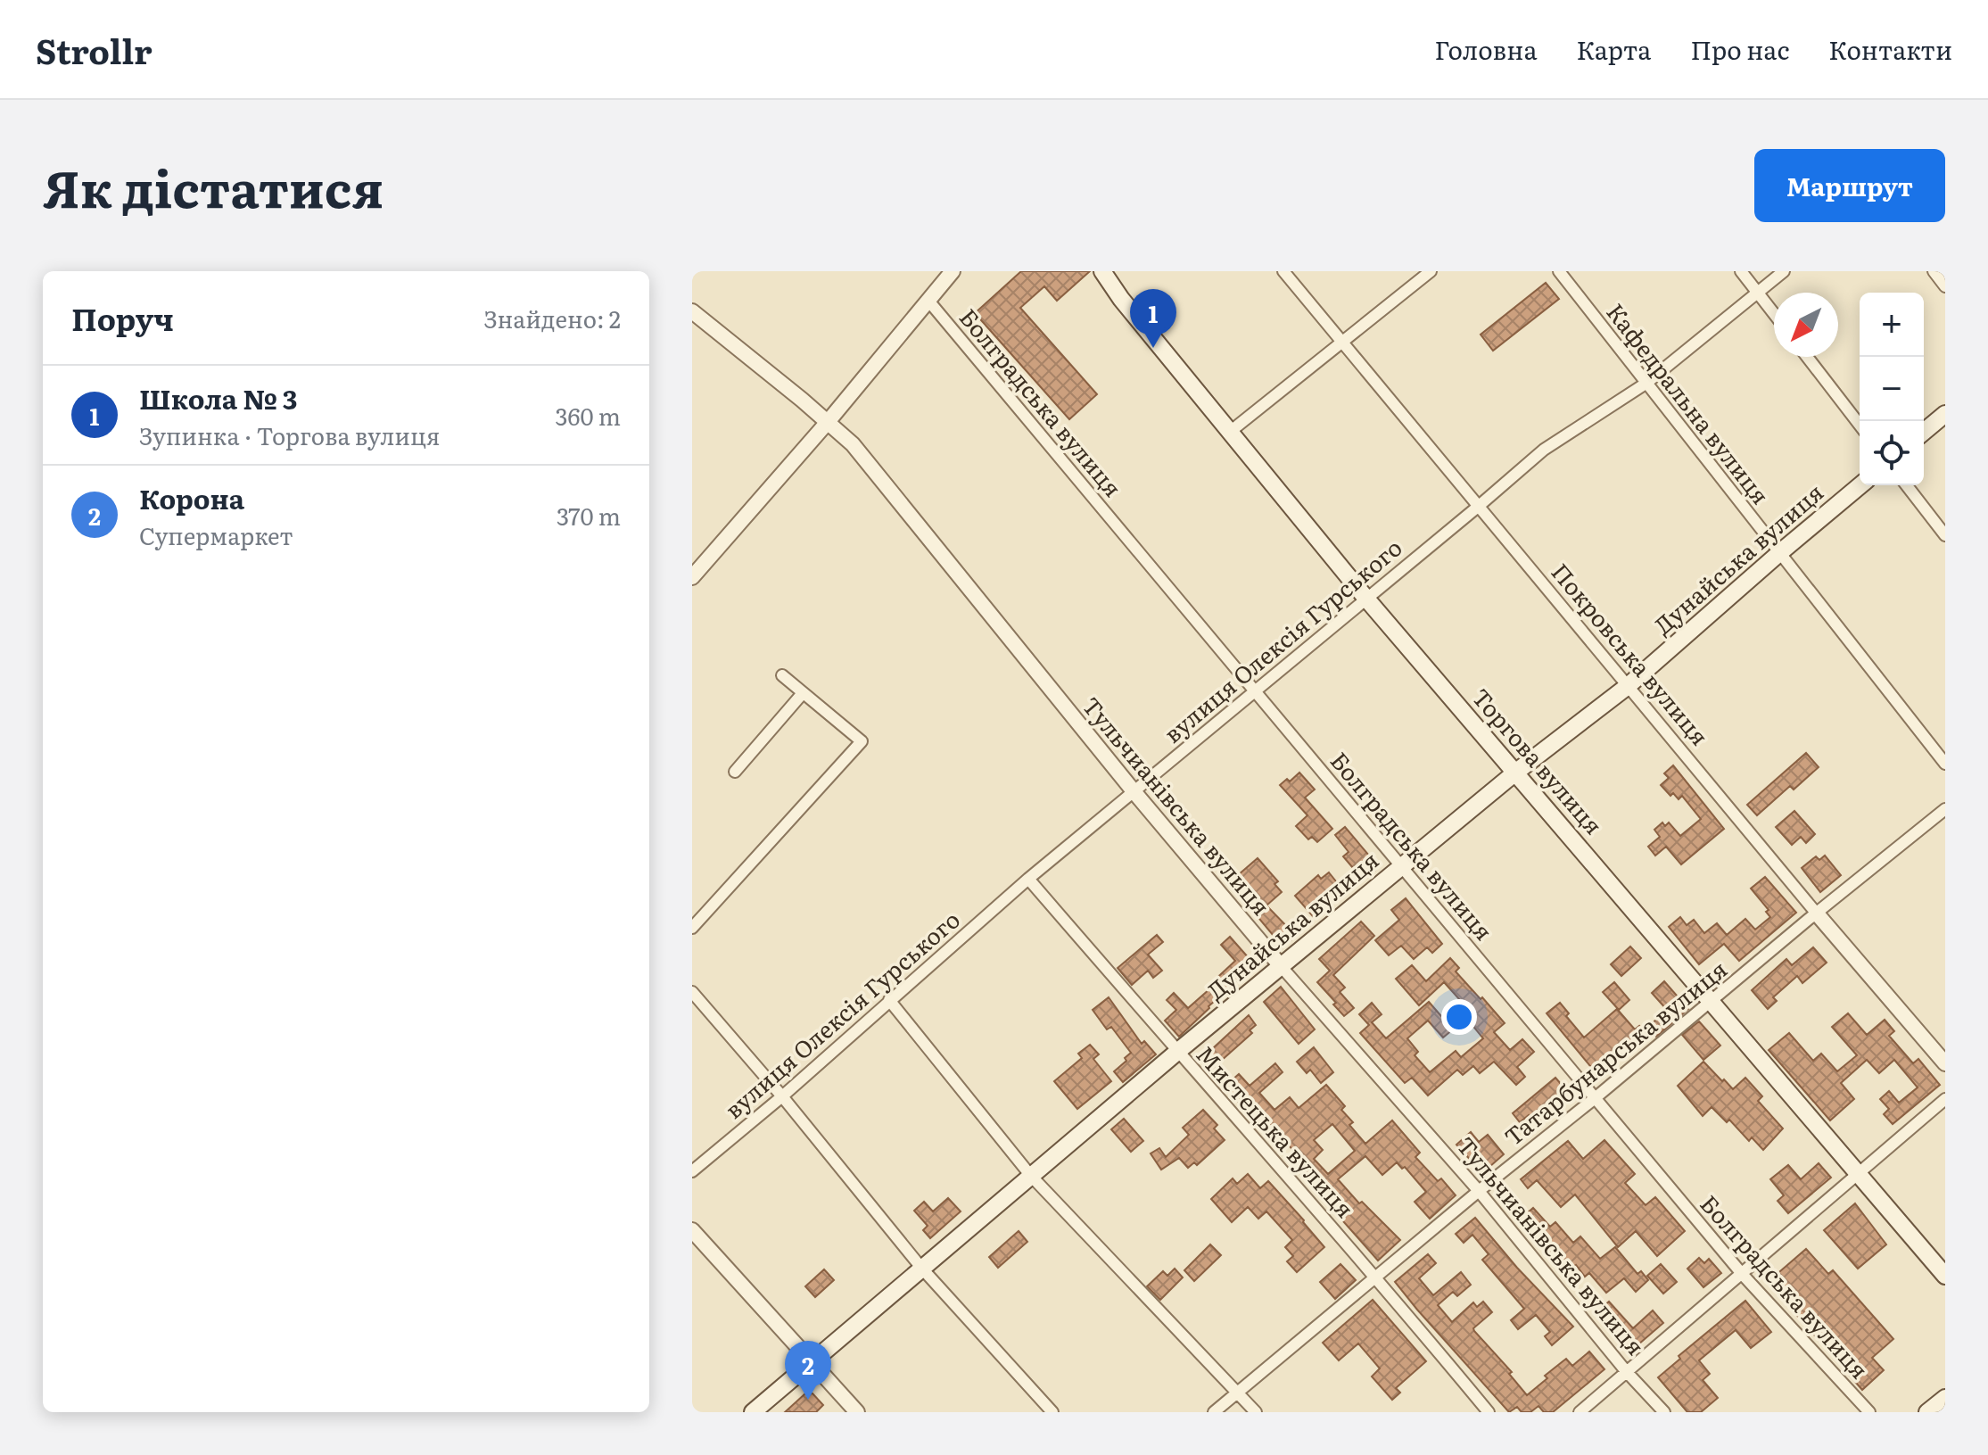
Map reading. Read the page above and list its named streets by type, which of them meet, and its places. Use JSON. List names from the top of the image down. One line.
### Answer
{"streets":{"main road":["Дунайська вулиця","Торгова вулиця"],"street":["Болградська вулиця","Кафедральна вулиця","вулиця Олексія Гурського","Покровська вулиця","Тульчианівська вулиця","Татарбунарська вулиця","Мистецька вулиця"]},"crossings":[["Болградська вулиця","Дунайська вулиця"],["Болградська вулиця","вулиця Олексія Гурського"],["Болградська вулиця","Татарбунарська вулиця"],["Кафедральна вулиця","Дунайська вулиця"],["Кафедральна вулиця","вулиця Олексія Гурського"],["Дунайська вулиця","Покровська вулиця"],["Дунайська вулиця","Торгова вулиця"],["Дунайська вулиця","Тульчианівська вулиця"],["Дунайська вулиця","Мистецька вулиця"],["вулиця Олексія Гурського","Покровська вулиця"],["вулиця Олексія Гурського","Торгова вулиця"],["вулиця Олексія Гурського","Тульчианівська вулиця"],["вулиця Олексія Гурського","Мистецька вулиця"],["Покровська вулиця","Татарбунарська вулиця"],["Торгова вулиця","Татарбунарська вулиця"],["Тульчианівська вулиця","Татарбунарська вулиця"],["Татарбунарська вулиця","Мистецька вулиця"]],"north":"bottom left","page":{"header":"Strollr","nav":["Головна","Карта","Про нас","Контакти"],"title":"Як дістатися","buttons":"Маршрут","heading":["Поруч","Знайдено: 2"],"pins":["1","2"],"map_buttons":["+","−"],"list":[{"mark":"1","name":"Школа № 3","note":"Зупинка · Торгова вулиця","value":"360 m"},{"mark":"2","name":"Корона","note":"Супермаркет","value":"370 m"}]}}
